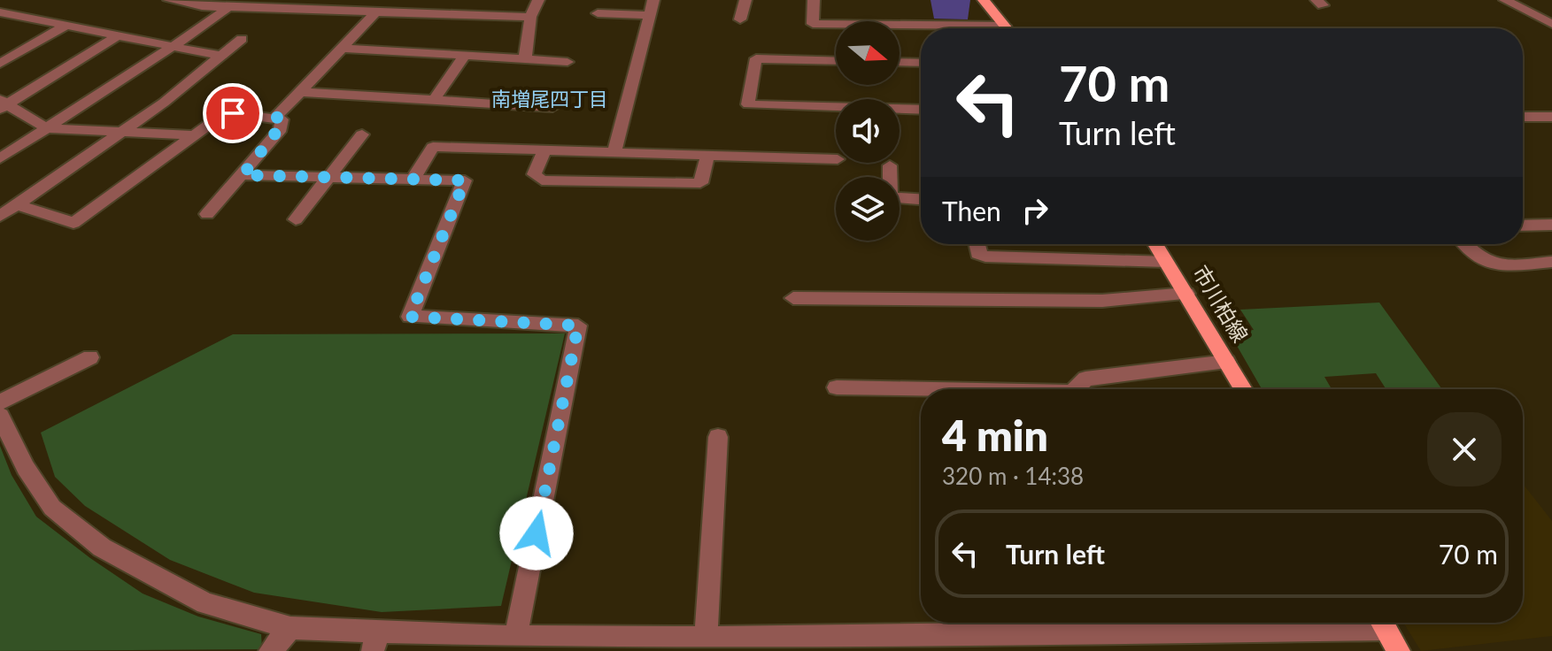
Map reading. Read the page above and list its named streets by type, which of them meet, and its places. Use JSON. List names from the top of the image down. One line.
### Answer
{"streets":{"main road":["市川柏線"]},"districts":["南増尾四丁目"],"north":"right","page":{"turn":["70 m","Turn left"],"then":"Then","heading":["4 min","320 m · 14:38"],"list":[{"name":"Turn left","value":"70 m"}]}}
